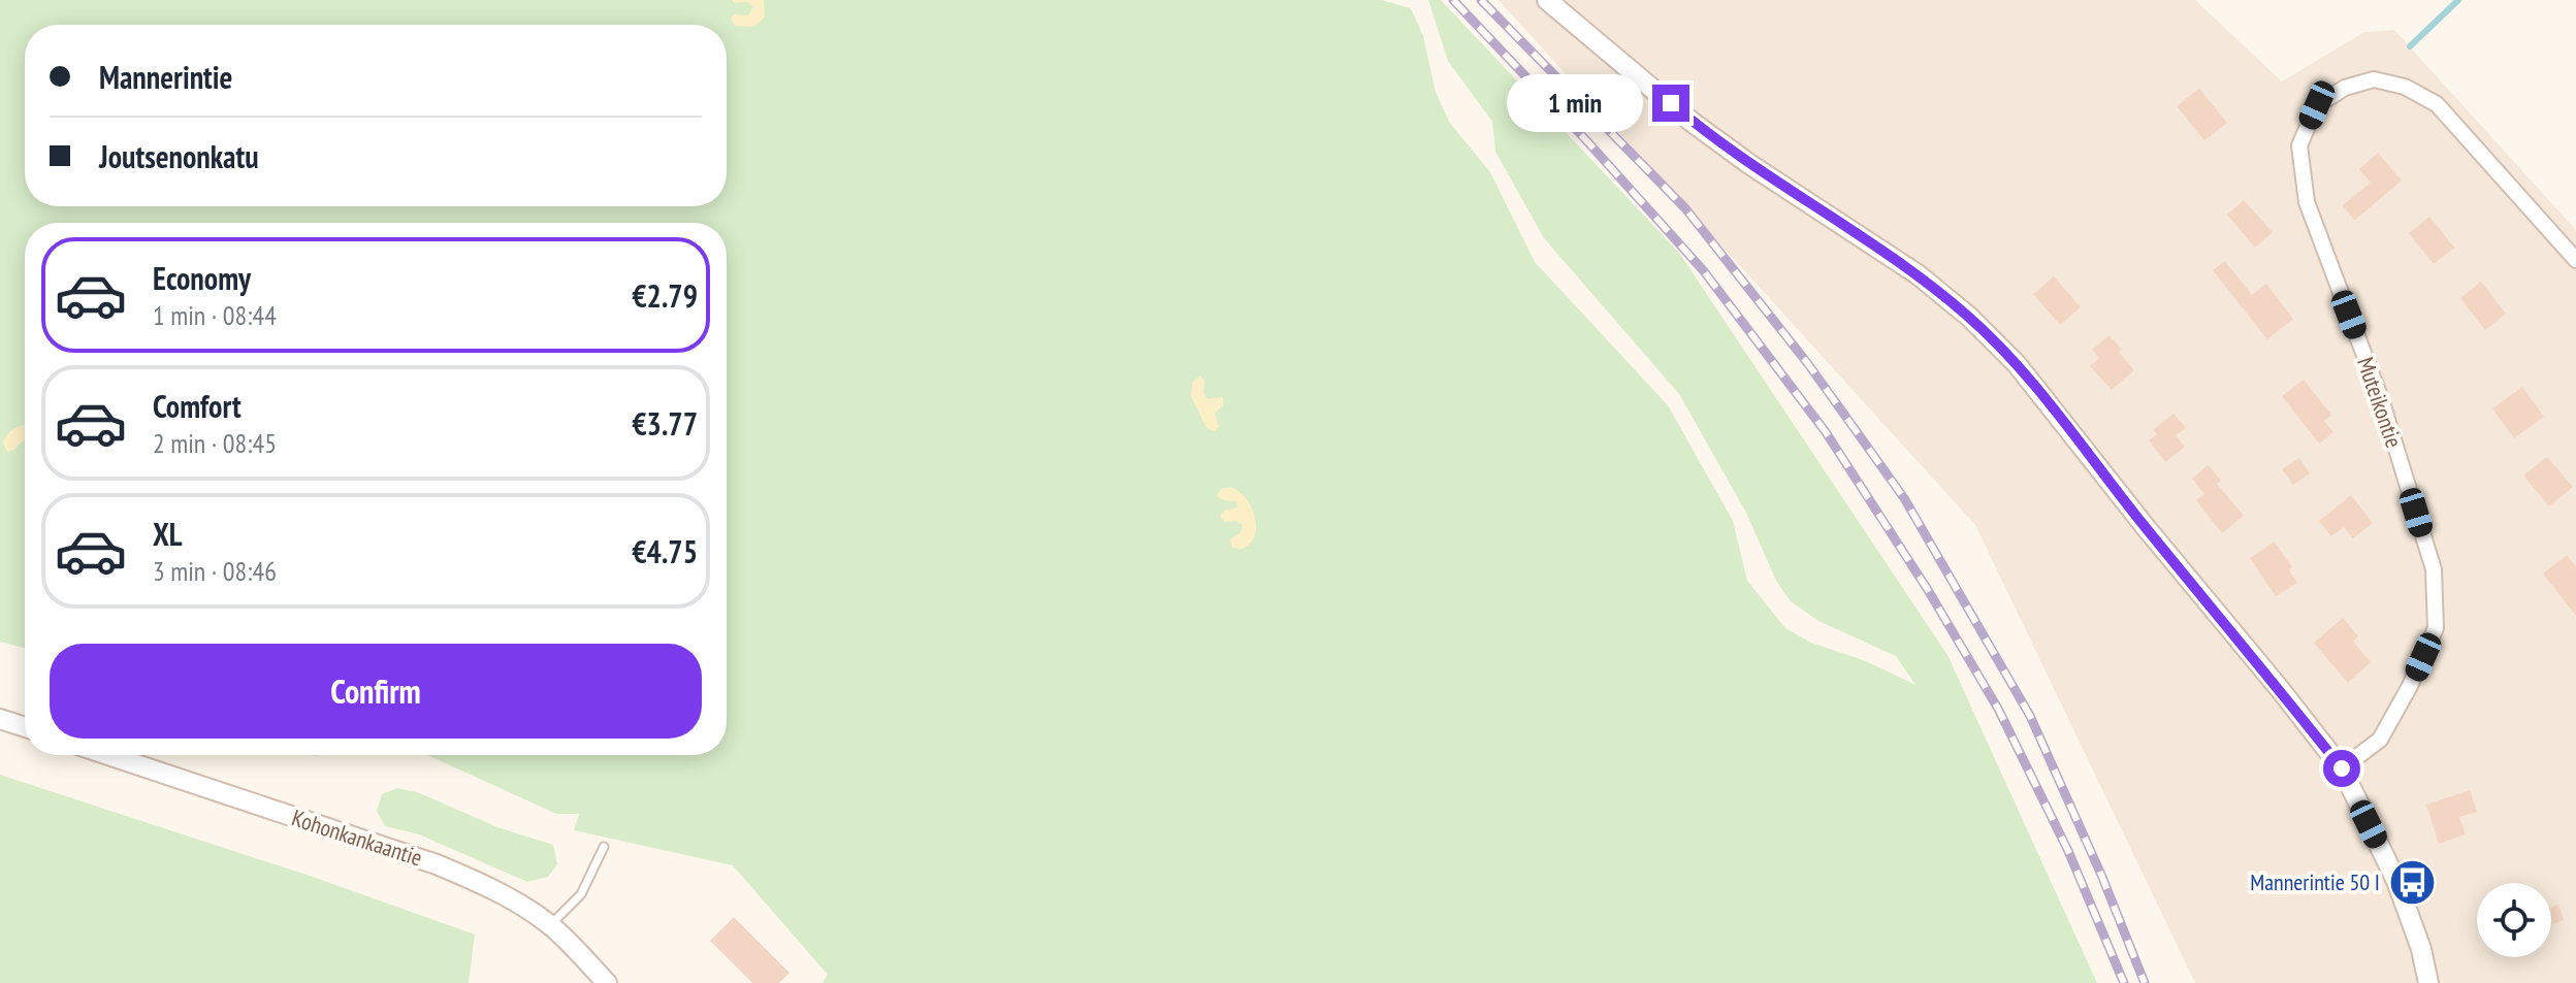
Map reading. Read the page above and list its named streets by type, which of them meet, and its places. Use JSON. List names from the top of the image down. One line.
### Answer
{"streets":{"street":["Muteikontie","Kohonkankaantie"]},"places":{"bus stop":["Mannerintie 50 I"]},"page":{"banner":["Mannerintie","Joutsenonkatu"],"bubble":"1 min","list":[{"name":"Economy","note":"1 min · 08:44","value":"€2.79"},{"name":"Comfort","note":"2 min · 08:45","value":"€3.77"},{"name":"XL","note":"3 min · 08:46","value":"€4.75"}],"buttons":"Confirm"}}
